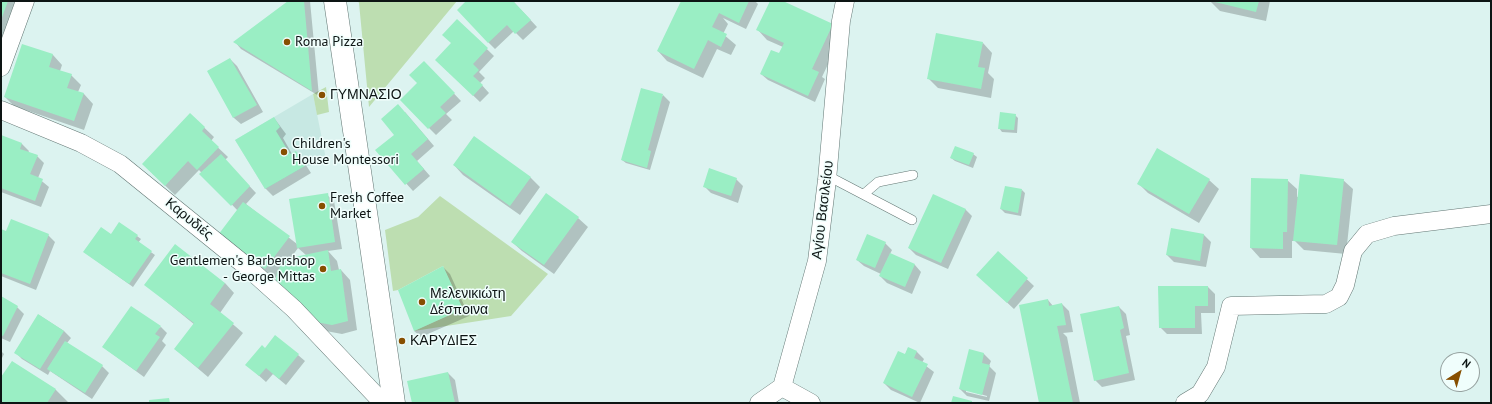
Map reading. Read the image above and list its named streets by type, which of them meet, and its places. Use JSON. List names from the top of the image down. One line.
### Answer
{"streets":{"street":["Αγίου Βασιλείου","Καρυδιές"]},"places":["Roma Pizza","ΓΥΜΝΑΣΙΟ","Children's House Montessori","Fresh Coffee Market","Gentlemen's Barbershop - George Mittas","Μελενικιώτη Δέσποινα","ΚΑΡΥΔΙΕΣ"],"north":"top right"}
